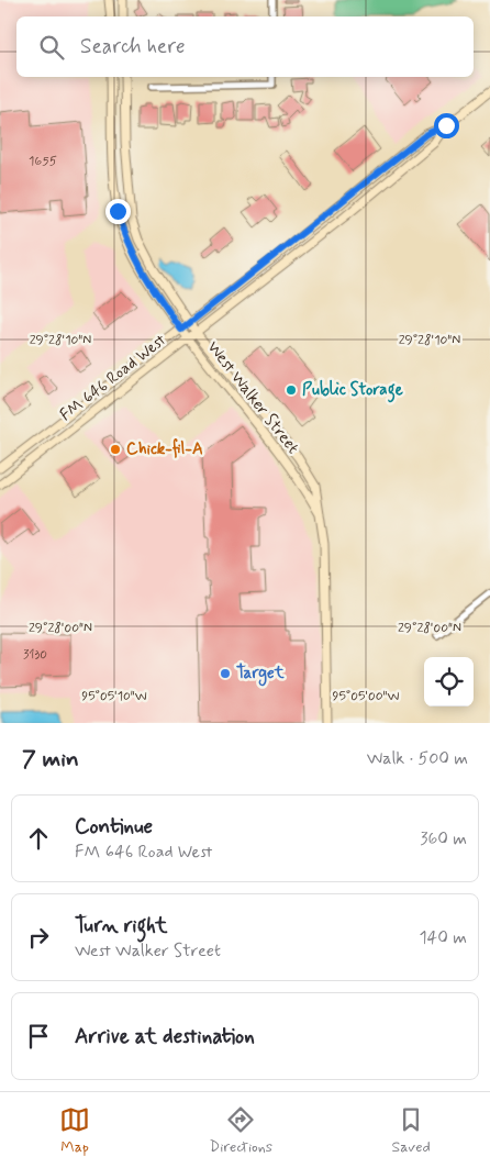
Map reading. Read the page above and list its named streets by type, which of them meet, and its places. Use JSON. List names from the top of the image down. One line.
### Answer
{"streets":{"street":["FM 646 Road West","West Walker Street"]},"crossings":[["FM 646 Road West","West Walker Street"]],"places":["Public Storage","Chick-fil-A","Target"],"house_numbers":["1655","3130"],"page":{"search":"Search here","heading":["7 min","Walk · 500 m"],"list":[["Continue","FM 646 Road West","360 m"],["Turn right","West Walker Street","140 m"],"Arrive at destination"],"nav":["Map","Directions","Saved"]},"coordinates":["29°28'10\"N","29°28'00\"N","95°05'10\"W","95°05'00\"W"]}
